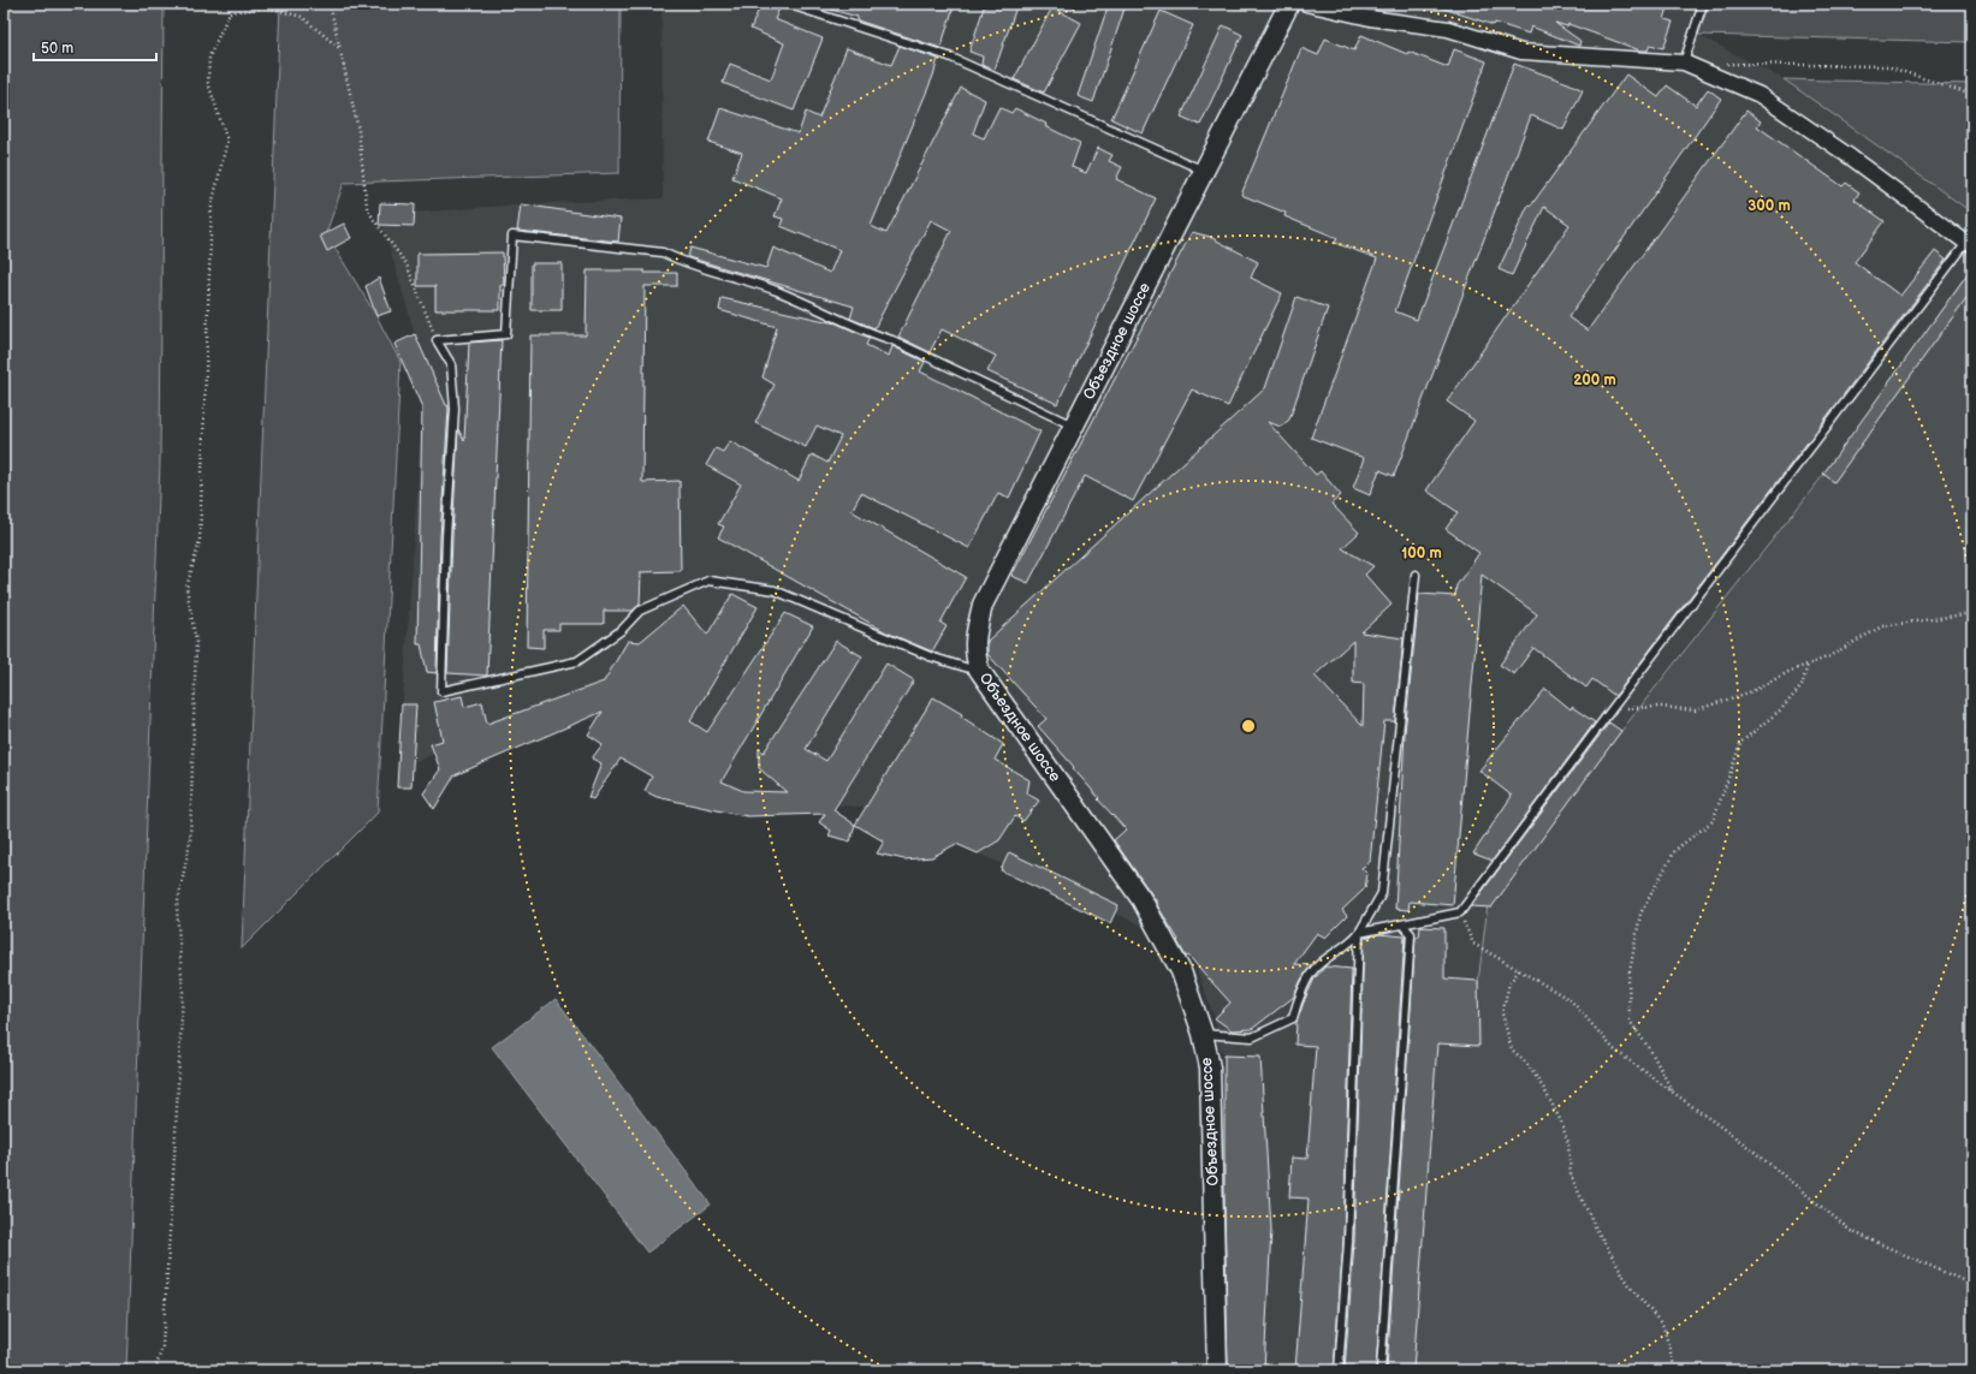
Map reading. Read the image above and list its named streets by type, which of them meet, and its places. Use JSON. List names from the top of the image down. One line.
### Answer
{"streets":{"street":["Объездное шоссе"]},"scale_bar":"50 m","rings":["300 m","200 m","100 m"]}
